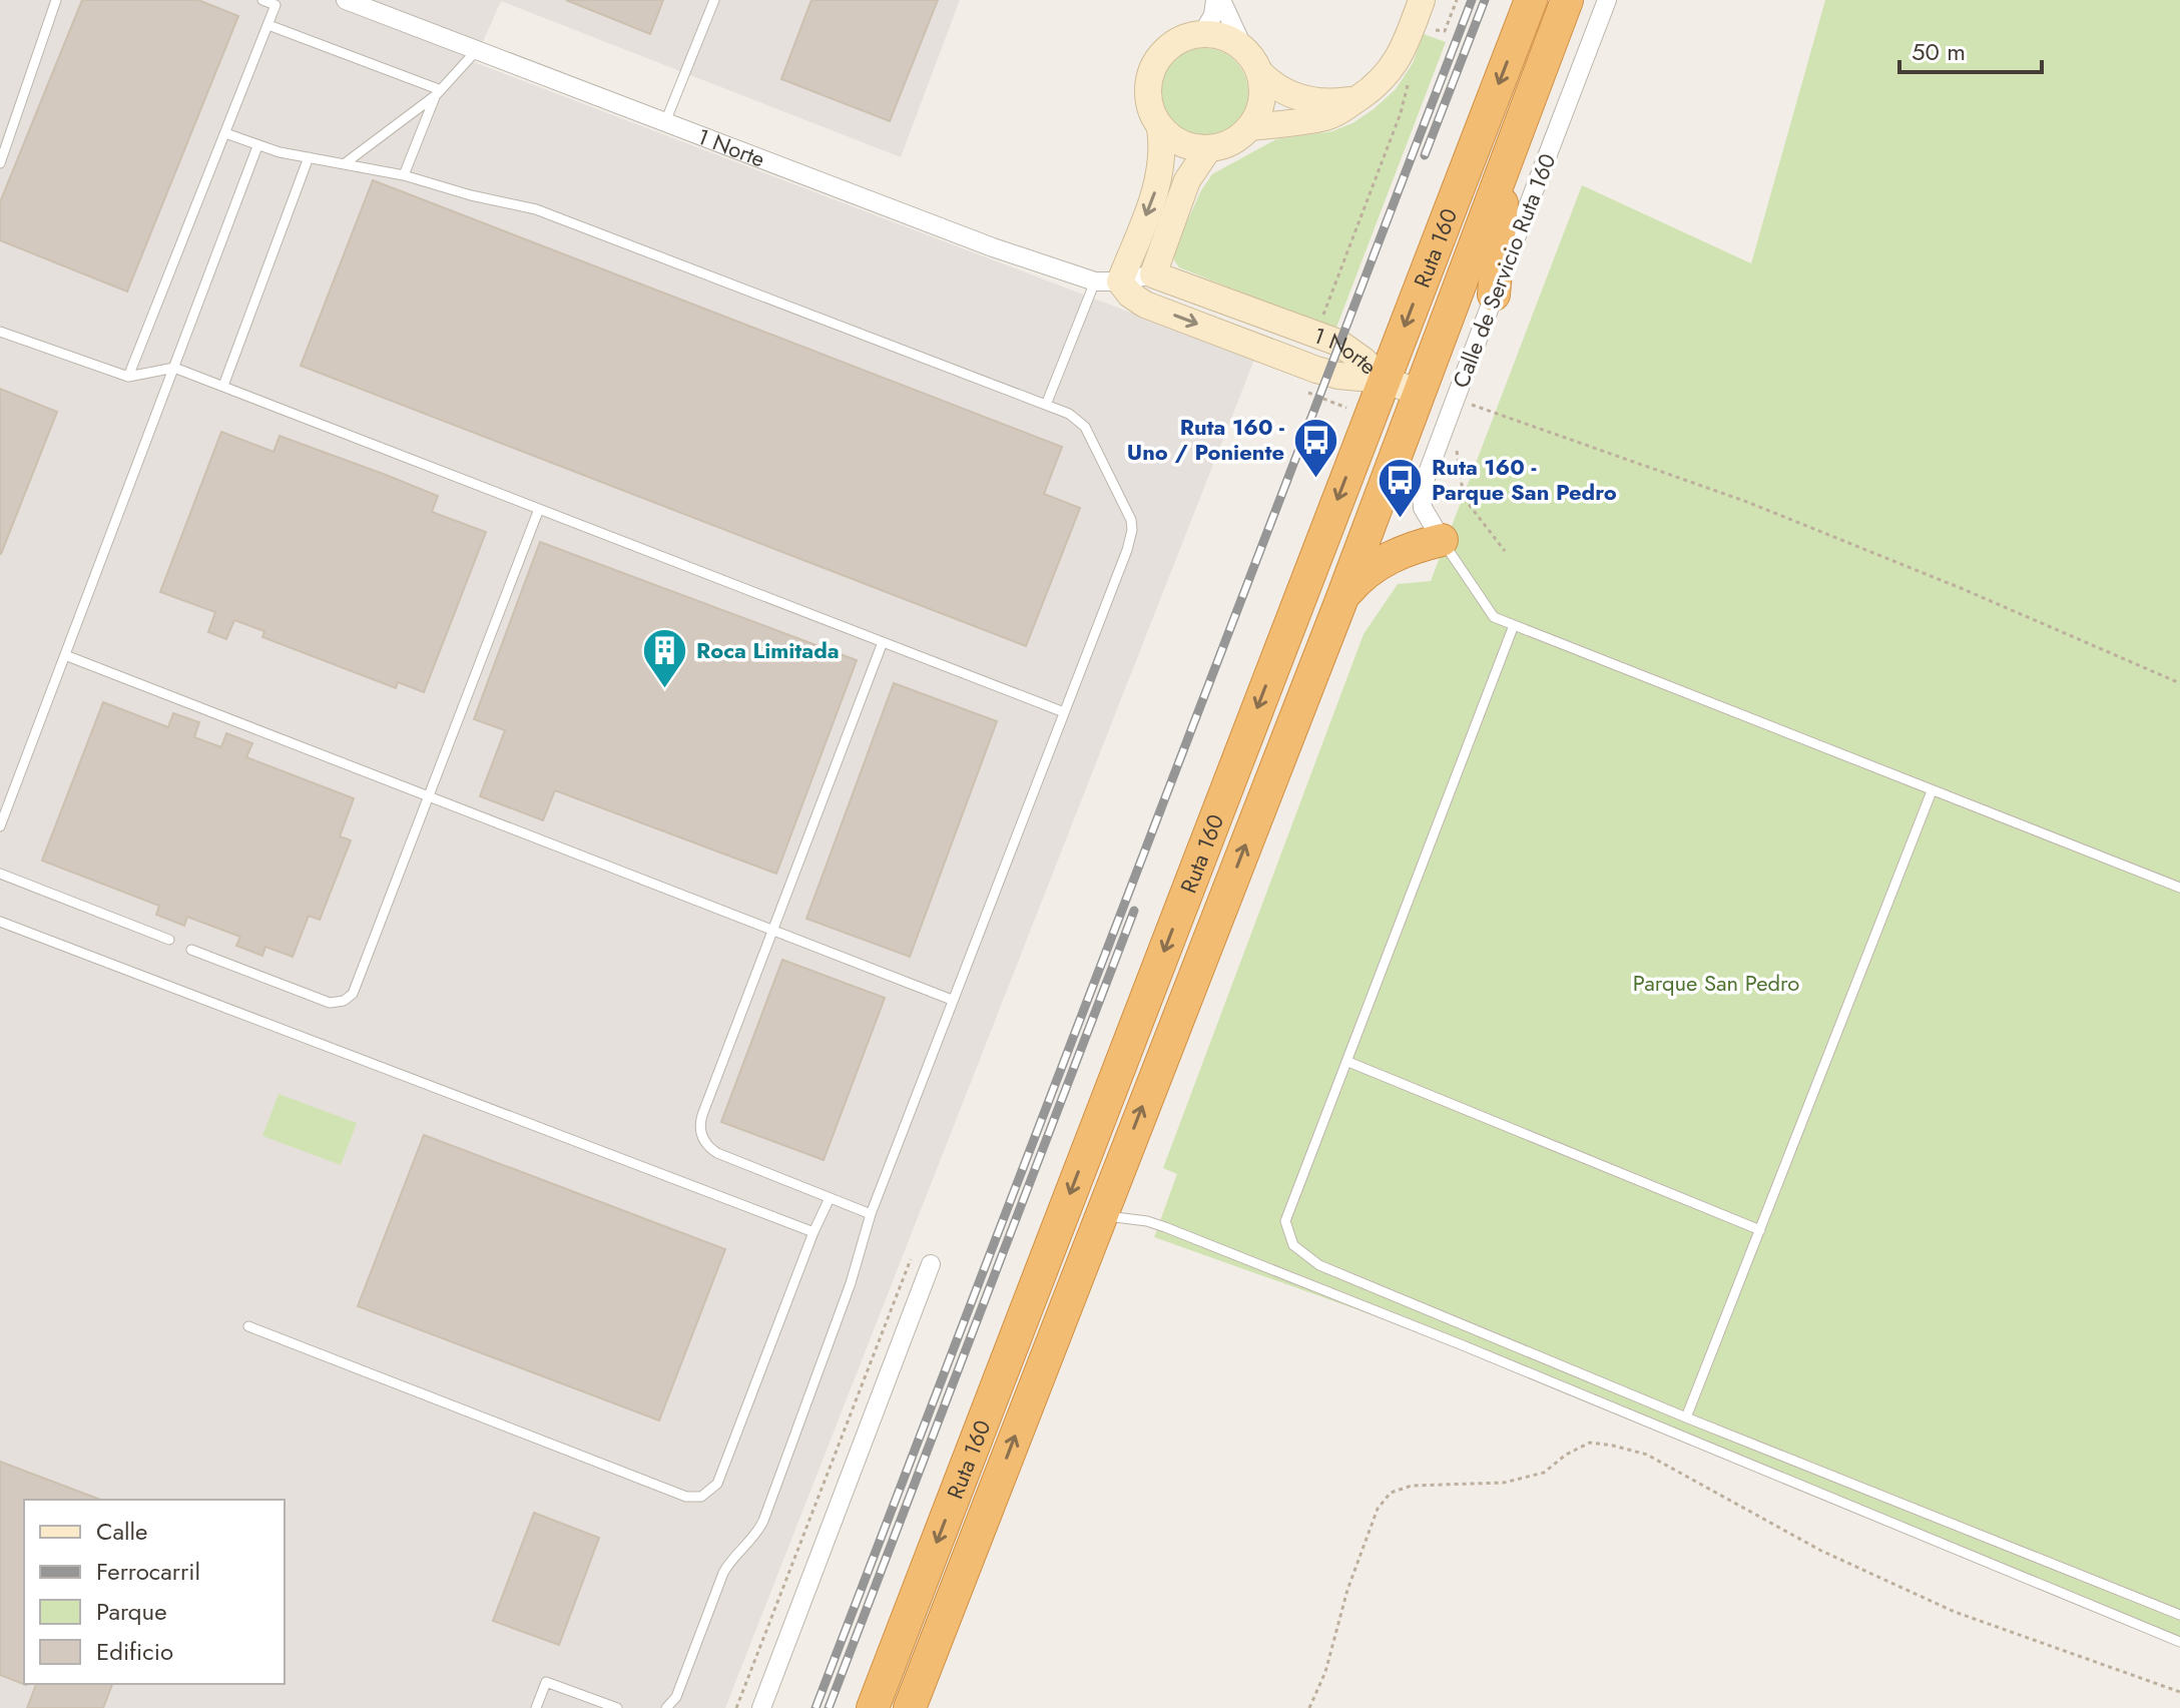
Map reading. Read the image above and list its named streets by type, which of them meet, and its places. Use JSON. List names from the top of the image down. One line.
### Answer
{"streets":{"highway":["Ruta 160"],"street":["1 Norte","Calle de Servicio Ruta 160"]},"crossings":[["1 Norte","Ruta 160"]],"parks":["Parque San Pedro"],"places":{"bus stop":["Ruta 160 - Uno / Poniente","Ruta 160 - Parque San Pedro"],"building":["Roca Limitada"]},"legend":["Calle","Ferrocarril","Parque","Edificio"],"scale_bar":"50 m"}
